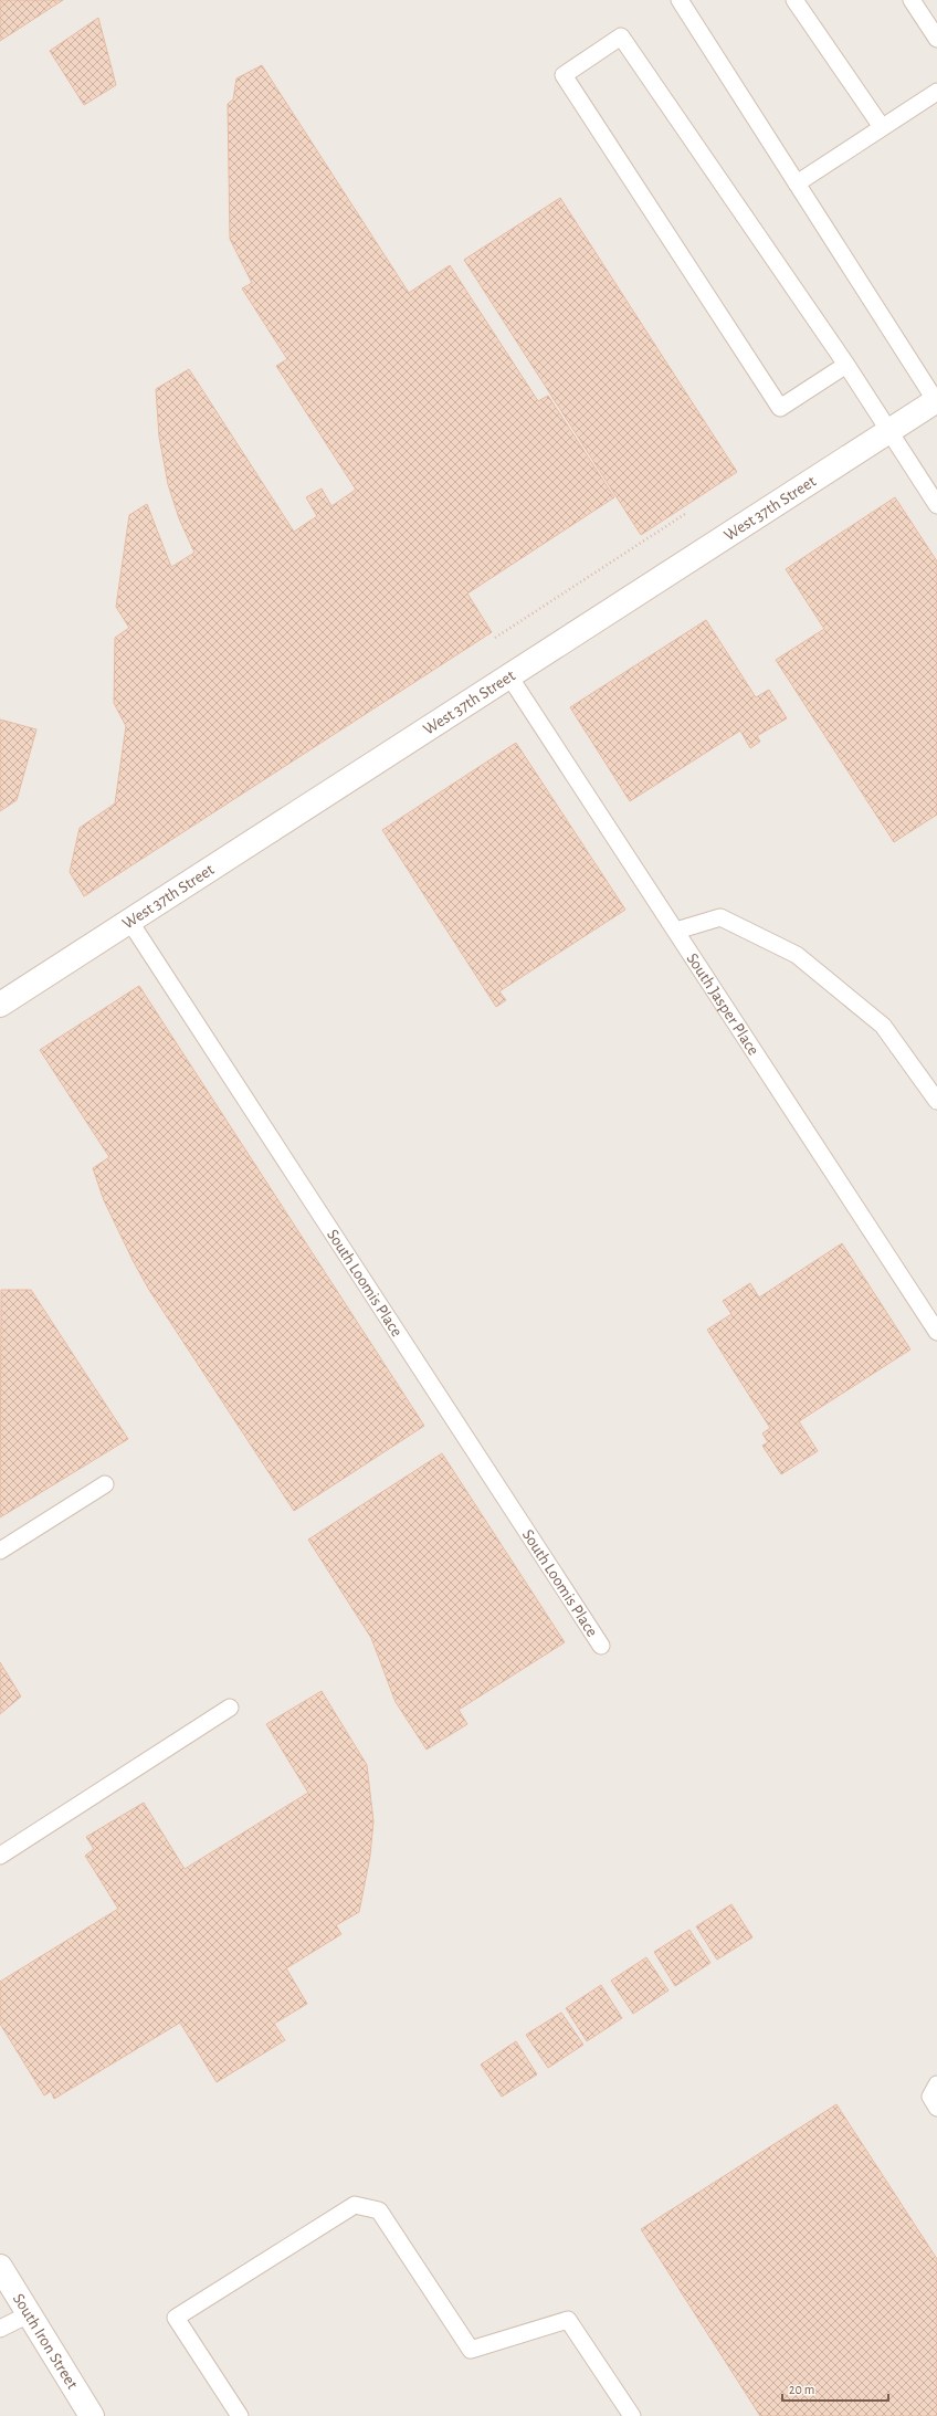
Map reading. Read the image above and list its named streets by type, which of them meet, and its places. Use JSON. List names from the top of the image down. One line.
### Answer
{"streets":{"street":["West 37th Street","South Iron Street"],"lane":["South Jasper Place","South Loomis Place"]},"crossings":[["West 37th Street","South Jasper Place"],["West 37th Street","South Loomis Place"]],"scale_bar":"20 m"}
